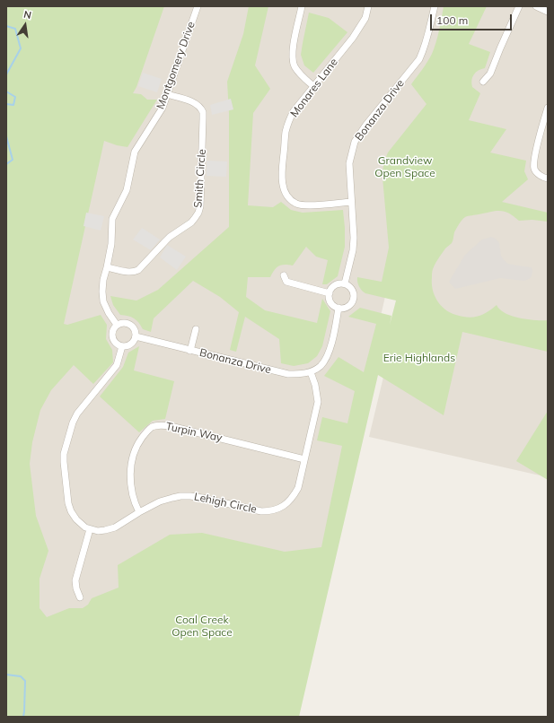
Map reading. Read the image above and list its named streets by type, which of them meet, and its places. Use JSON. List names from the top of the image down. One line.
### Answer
{"streets":{"street":["Montgomery Drive","Monares Lane","Bonanza Drive","Smith Circle","Turpin Way","Lehigh Circle"]},"crossings":[["Montgomery Drive","Smith Circle"],["Monares Lane","Bonanza Drive"],["Bonanza Drive","Lehigh Circle"],["Turpin Way","Lehigh Circle"]],"parks":["Grandview Open Space","Erie Highlands","Coal Creek Open Space"],"scale_bar":"100 m","north":"top"}
